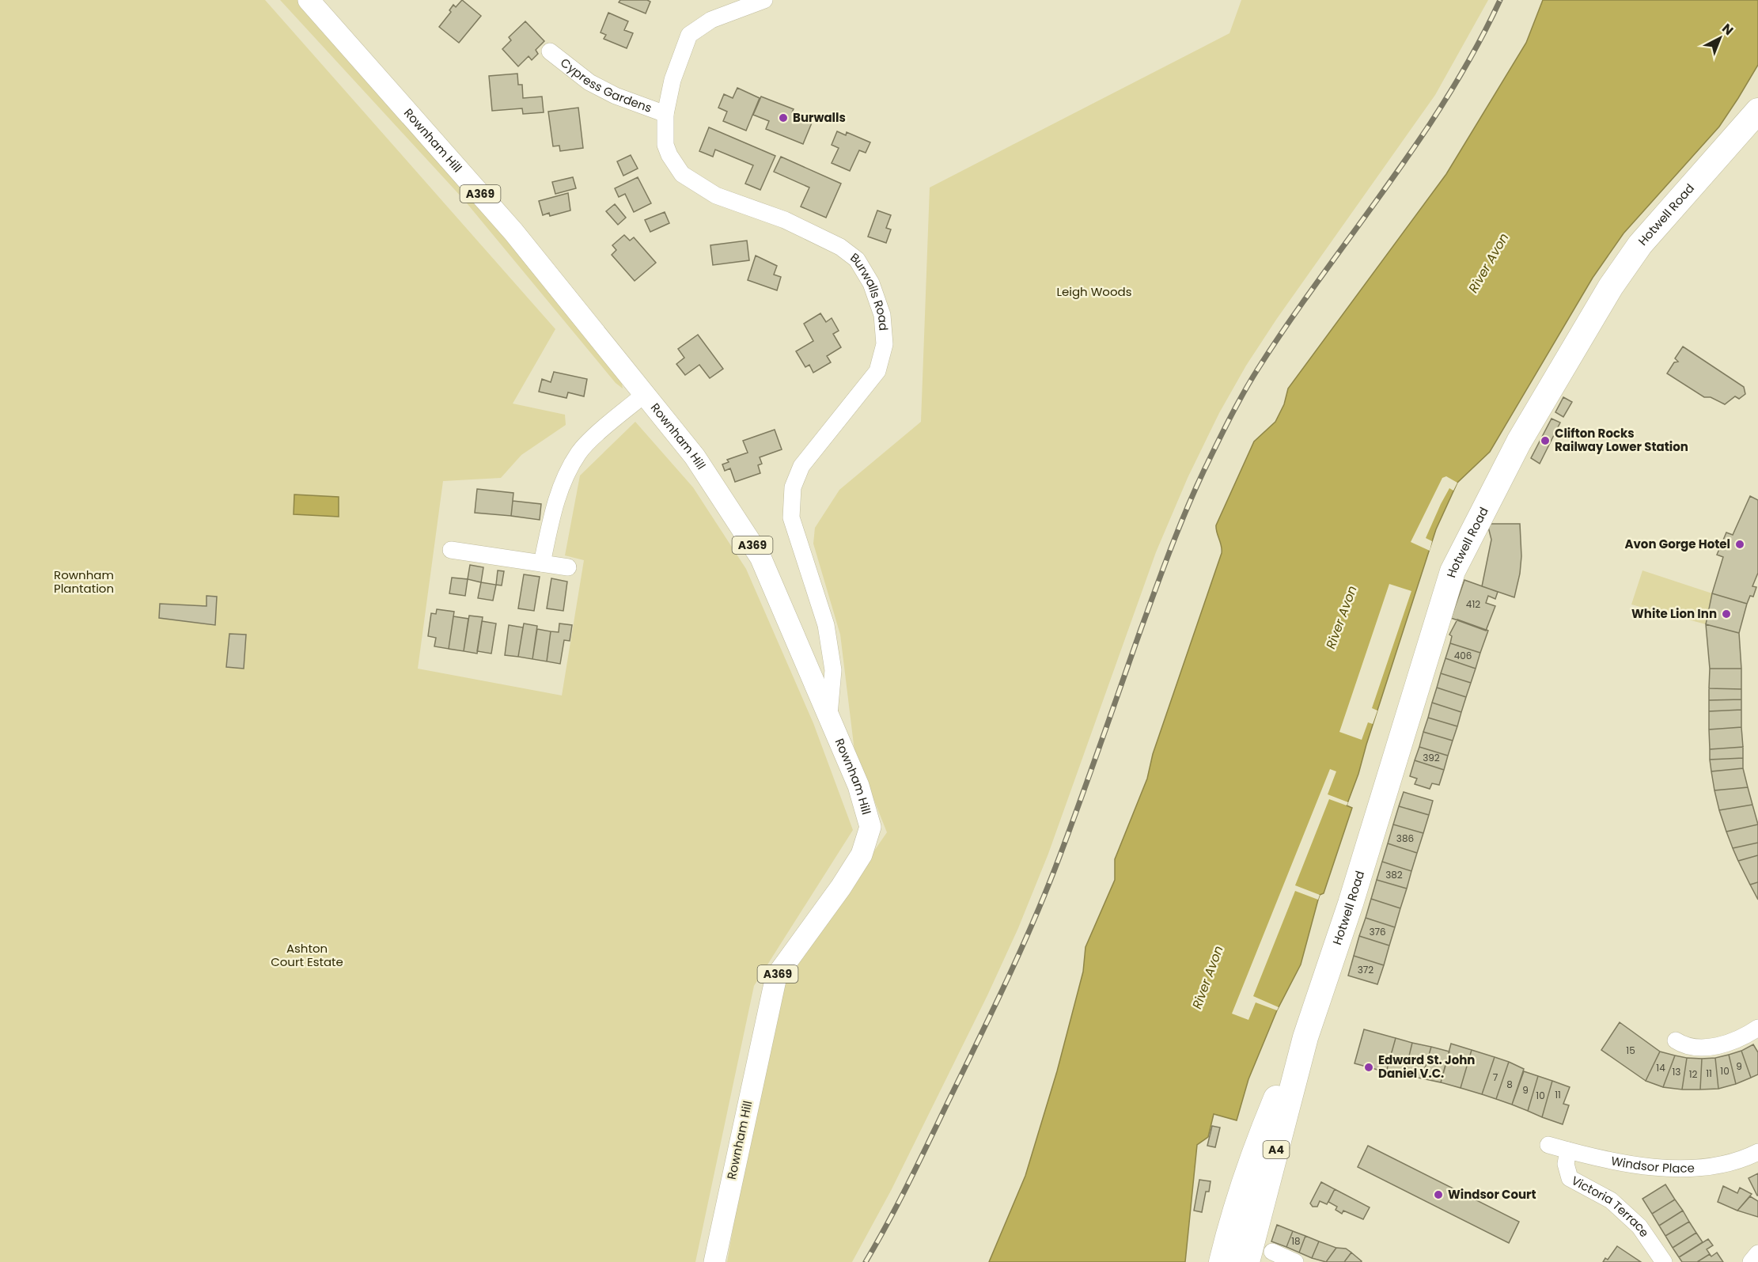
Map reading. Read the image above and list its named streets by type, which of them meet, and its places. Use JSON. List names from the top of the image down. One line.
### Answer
{"streets":{"highway":["Hotwell Road","A4"],"main road":["Rownham Hill","A369"],"street":["Cypress Gardens","Burwalls Road","Windsor Place","Victoria Terrace"]},"crossings":[["Cypress Gardens","Burwalls Road"],["Rownham Hill","Burwalls Road"],["Windsor Place","Victoria Terrace"]],"water":["River Avon"],"parks":["Leigh Woods","Rownham Plantation","Ashton Court Estate"],"places":["Burwalls","Clifton Rocks Railway Lower Station","Avon Gorge Hotel","White Lion Inn","Edward St. John Daniel V.C.","Windsor Court"],"house_numbers":["412","406","392","386","382","376","372","15","9","14","10","13","11","12","7","8","9","11","10","18"],"north":"top right"}
